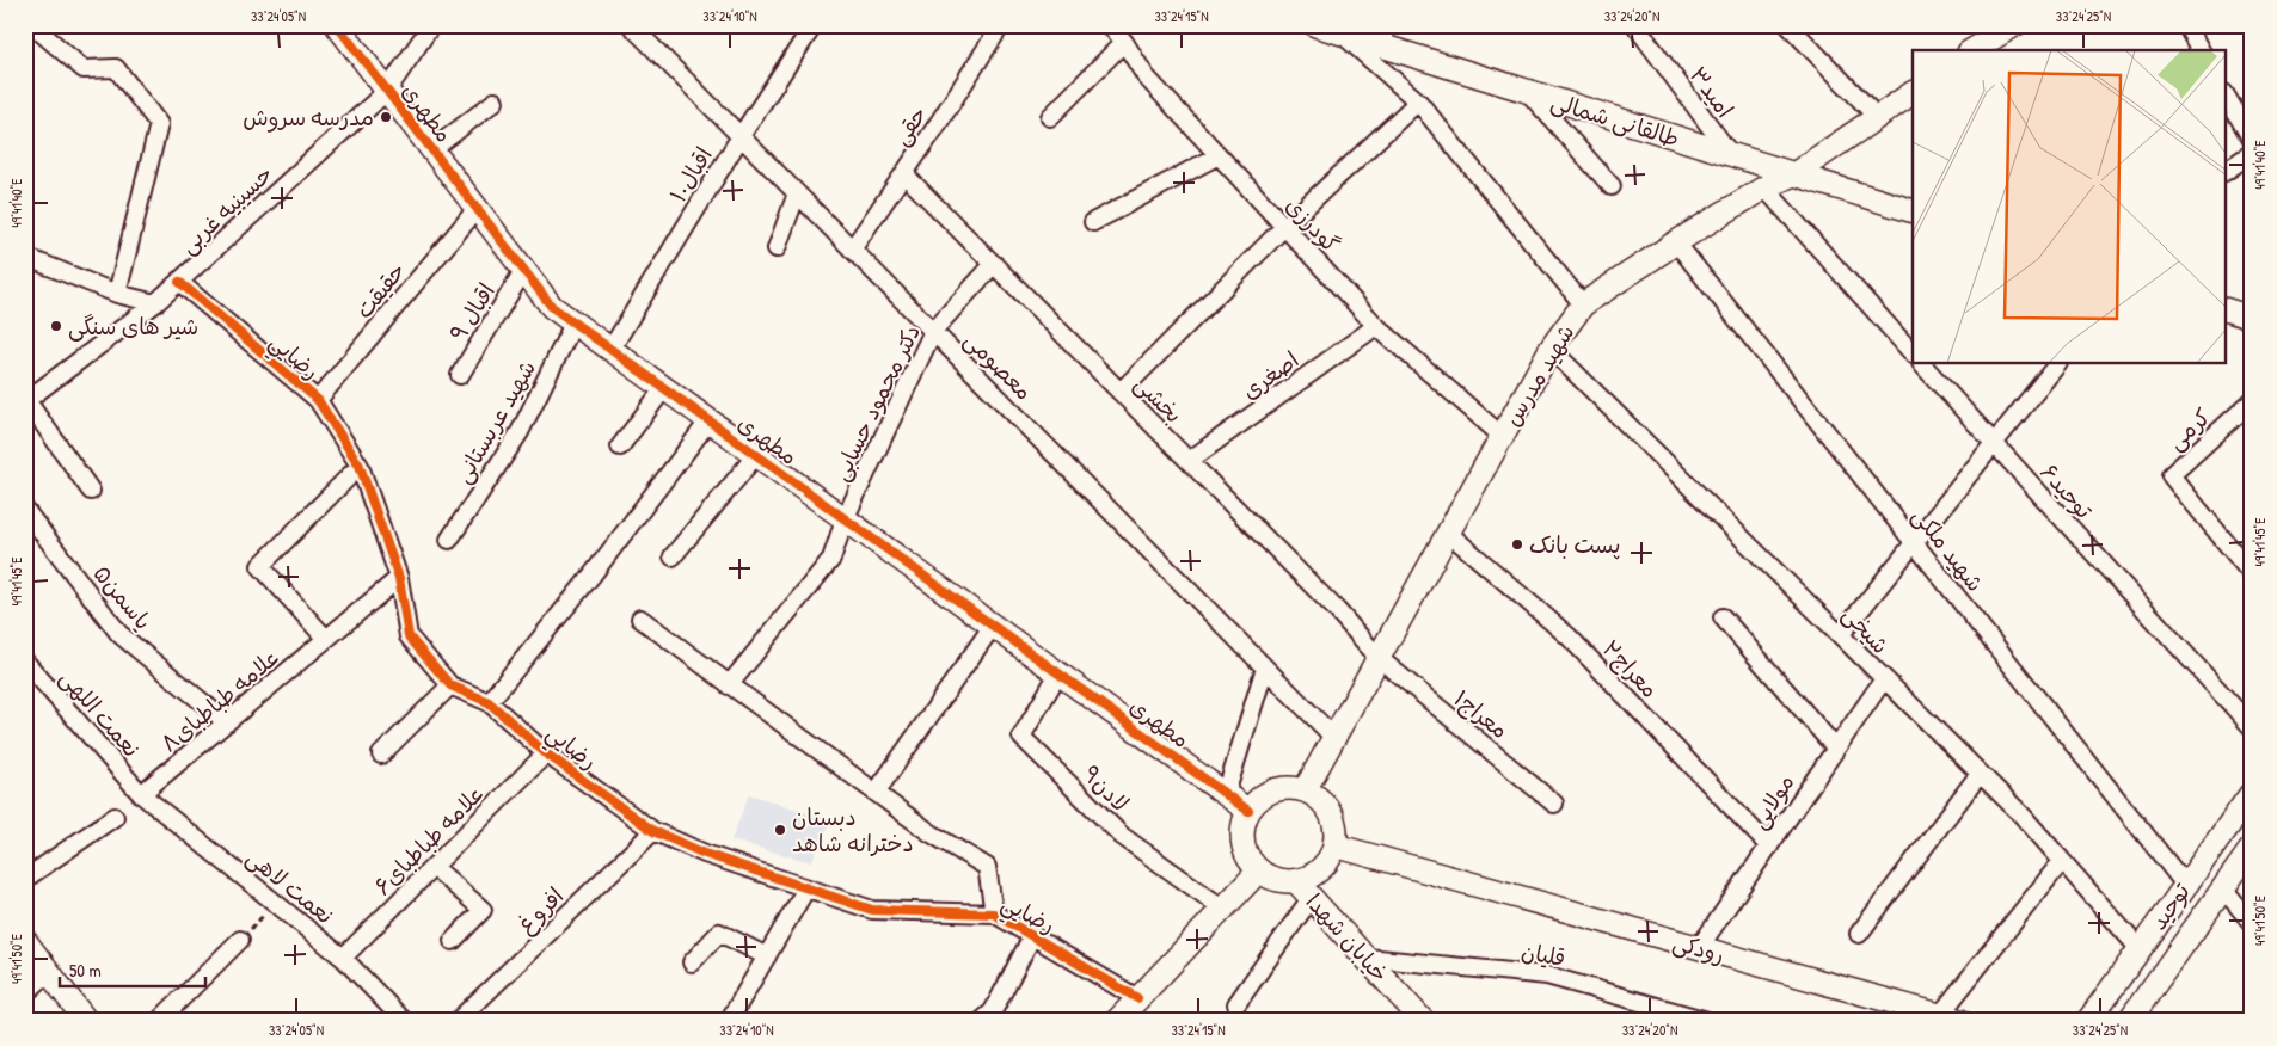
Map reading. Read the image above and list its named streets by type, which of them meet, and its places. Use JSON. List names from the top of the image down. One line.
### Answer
{"streets":{"street":["امید۳","مطهری","طالقانی شمالی","حقی","اقبال۱۰","حسینیه غربی","گودرزی","حقیقت","اقبال ۹","رضایي","معصومی","اصغری","شهید مدرس","بخشی","دکتر محمود حسابی","شهید عربستانی","کرمی","توحید۶","شهید ملکی","یاسمن۵","شیخی","معراج۲","علامه طباطبای۸","نعمت اللهی","معراج۱","لادن۹","مولایی","علامه طباطبای۶","نعمت لاهی","توحید","افروغ","خیابان شهدا","رودکی","قلیان"]},"crossings":[["امید۳","طالقانی شمالی"],["مطهری","اقبال۱۰"],["مطهری","حسینیه غربی"],["مطهری","حقیقت"],["مطهری","اقبال ۹"],["مطهری","شهید مدرس"],["مطهری","دکتر محمود حسابی"],["مطهری","شهید عربستانی"],["مطهری","لادن۹"],["مطهری","خیابان شهدا"],["مطهری","رودکی"],["طالقانی شمالی","شهید مدرس"],["حقی","معصومی"],["حقی","بخشی"],["اقبال۱۰","معصومی"],["حسینیه غربی","رضایي"],["گودرزی","اصغری"],["گودرزی","شهید مدرس"],["حقیقت","رضایي"],["رضایي","علامه طباطبای۸"],["رضایي","علامه طباطبای۶"],["رضایي","افروغ"],["معصومی","شهید مدرس"],["معصومی","دکتر محمود حسابی"],["اصغری","بخشی"],["شهید مدرس","بخشی"],["شهید مدرس","شهید ملکی"],["شهید مدرس","شیخی"],["شهید مدرس","معراج۲"],["شهید مدرس","معراج۱"],["شهید مدرس","خیابان شهدا"],["شهید مدرس","رودکی"],["بخشی","دکتر محمود حسابی"],["بخشی","معراج۱"],["شهید ملکی","توحید"],["یاسمن۵","علامه طباطبای۸"],["شیخی","مولایی"],["شیخی","توحید"],["معراج۲","مولایی"],["علامه طباطبای۸","نعمت اللهی"],["علامه طباطبای۸","نعمت لاهی"],["نعمت اللهی","نعمت لاهی"],["مولایی","رودکی"],["علامه طباطبای۶","نعمت لاهی"],["خیابان شهدا","رودکی"],["خیابان شهدا","قلیان"]],"places":["مدرسه سروش","شیر های سنگی","پست بانک","دبستان دخترانه شاهد"],"scale_bar":"50 m","coordinates":["33°24'05\"N","33°24'10\"N","33°24'15\"N","33°24'20\"N","33°24'25\"N","49°41'40\"E","49°41'45\"E","49°41'50\"E"]}
